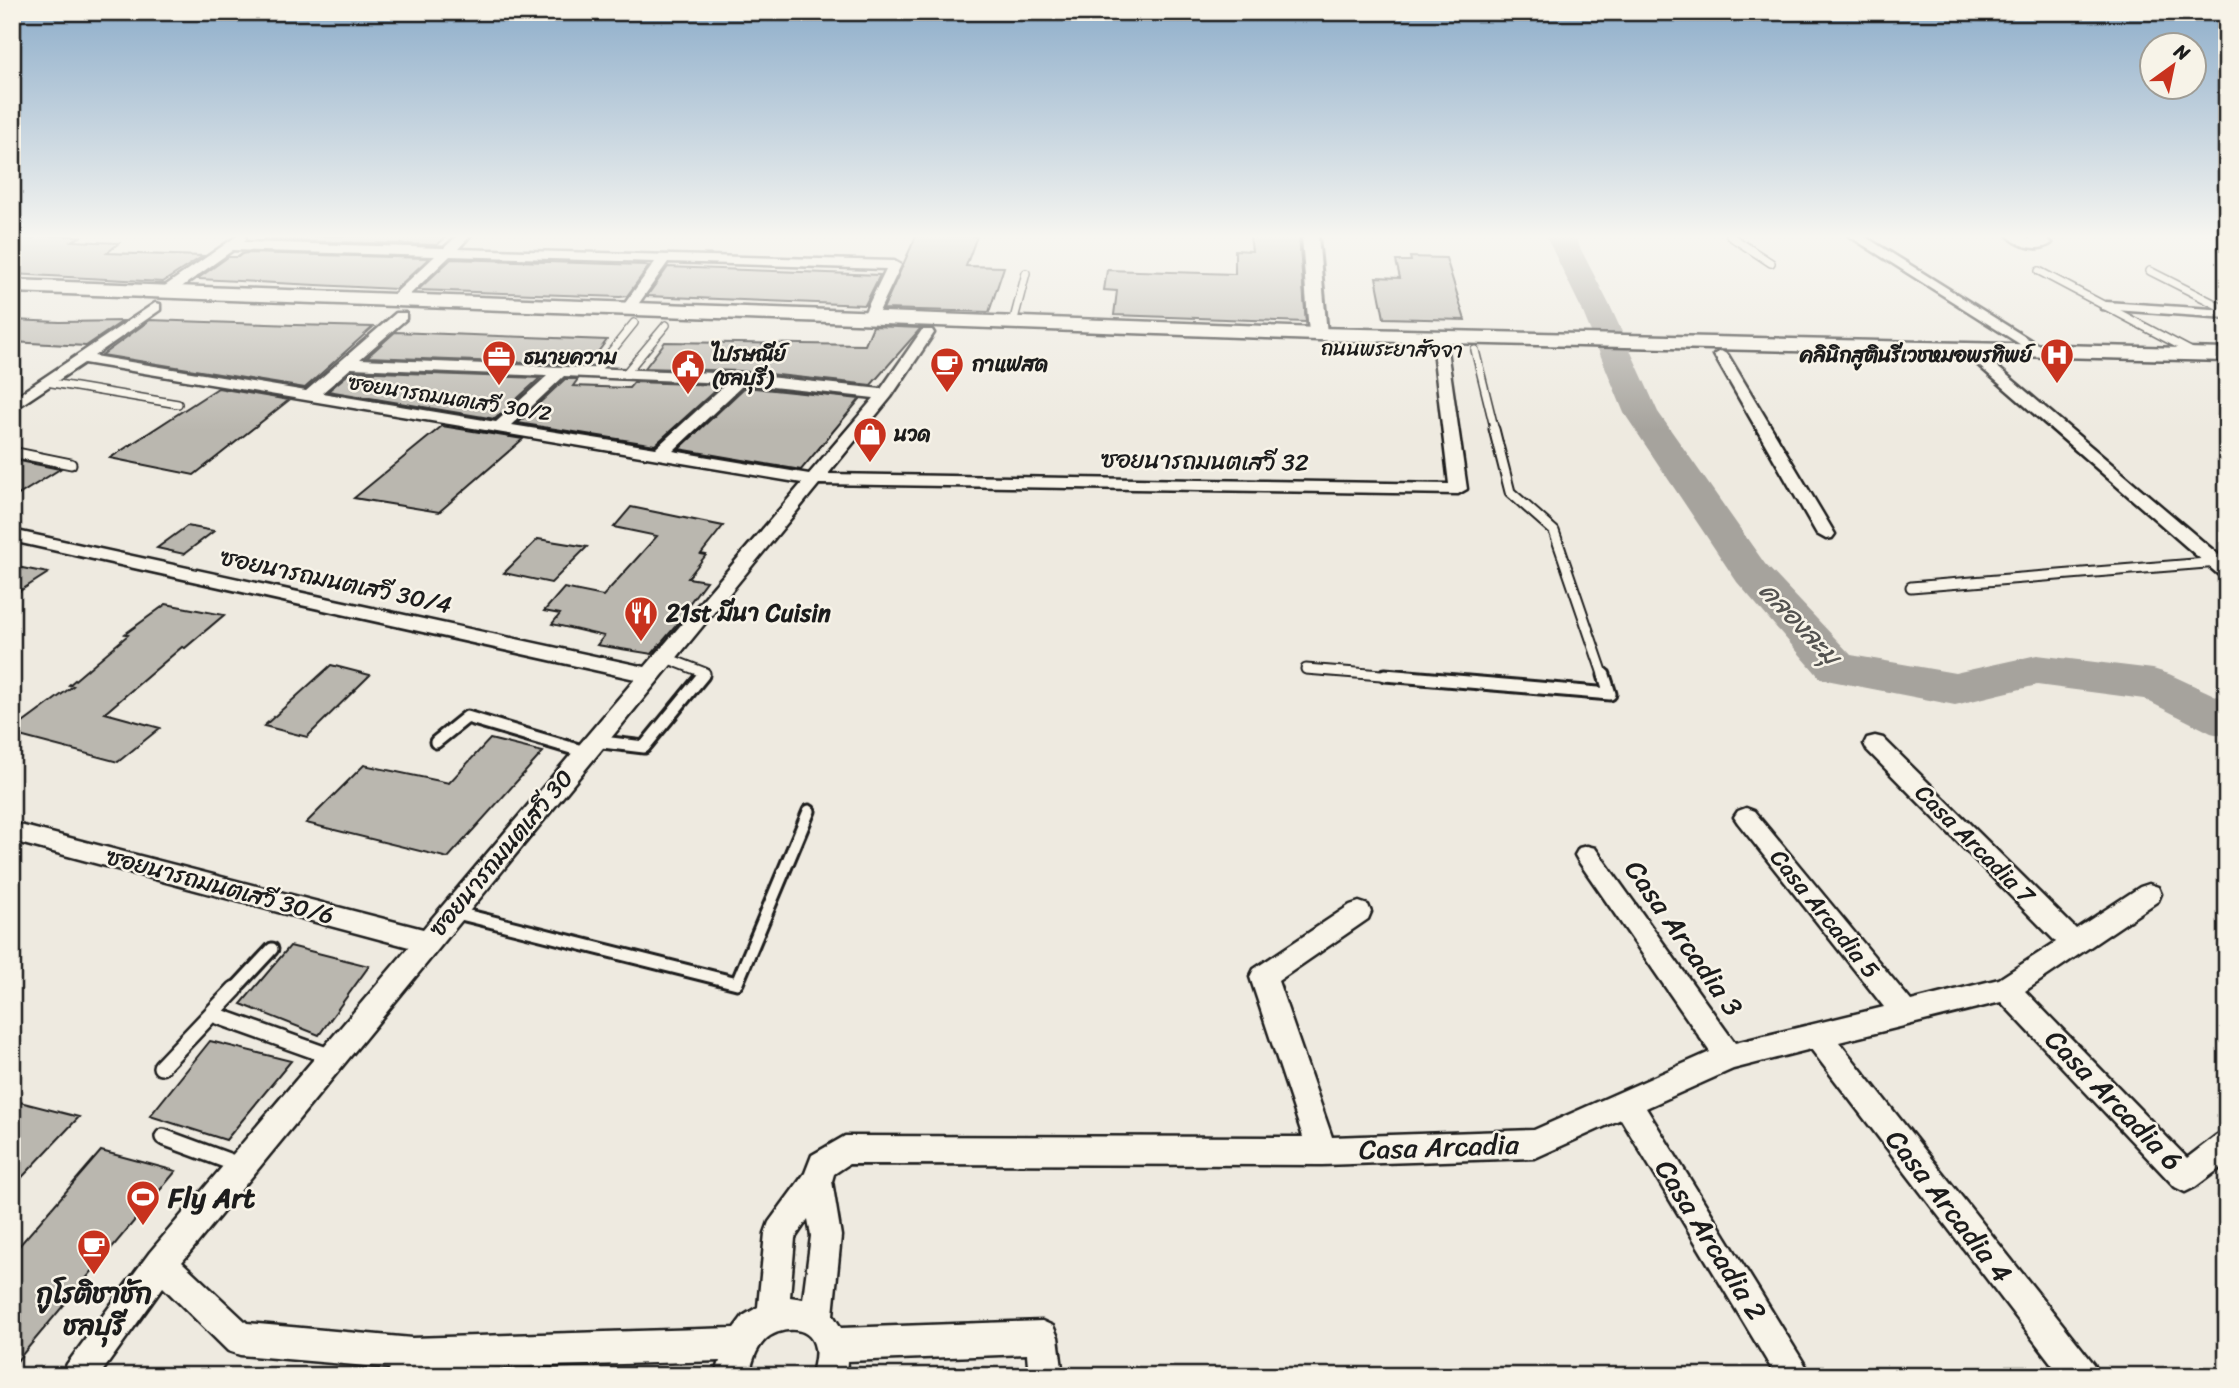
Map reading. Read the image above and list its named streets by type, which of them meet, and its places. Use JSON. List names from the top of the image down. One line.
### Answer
{"streets":{"main road":["ถนนพระยาสัจจา"],"street":["ซอยนารถมนตเสวี 30/2","ซอยนารถมนตเสวี 32","ซอยนารถมนตเสวี 30/4","Casa Arcadia 7","ซอยนารถมนตเสวี 30","ซอยนารถมนตเสวี 30/6","Casa Arcadia 5","Casa Arcadia 3","Casa Arcadia 6","Casa Arcadia","Casa Arcadia 4","Casa Arcadia 2"]},"crossings":[["ถนนพระยาสัจจา","ซอยนารถมนตเสวี 32"],["ถนนพระยาสัจจา","ซอยนารถมนตเสวี 30"],["ซอยนารถมนตเสวี 30/2","ซอยนารถมนตเสวี 32"],["ซอยนารถมนตเสวี 30/2","ซอยนารถมนตเสวี 30"],["ซอยนารถมนตเสวี 32","ซอยนารถมนตเสวี 30"],["ซอยนารถมนตเสวี 30/4","ซอยนารถมนตเสวี 30"],["Casa Arcadia 7","Casa Arcadia"],["ซอยนารถมนตเสวี 30","ซอยนารถมนตเสวี 30/6"],["Casa Arcadia 5","Casa Arcadia"],["Casa Arcadia 3","Casa Arcadia"],["Casa Arcadia 6","Casa Arcadia"],["Casa Arcadia","Casa Arcadia 4"],["Casa Arcadia","Casa Arcadia 2"]],"water":["คลองละมุ"],"places":{"hospital":["คลินิกสูตินรีเวชหมอพรทิพย์"],"office":["ธนายความ"],"cafe":["กาแฟสด","กูโรติชาชัก ชลบุรี"],"public building":["ไปรษณีย์ (ชลบุรี)"],"shop":["นวด"],"restaurant":["21st มีนา Cuisin"],"sports":["Fly Art"]},"north":"top right"}
